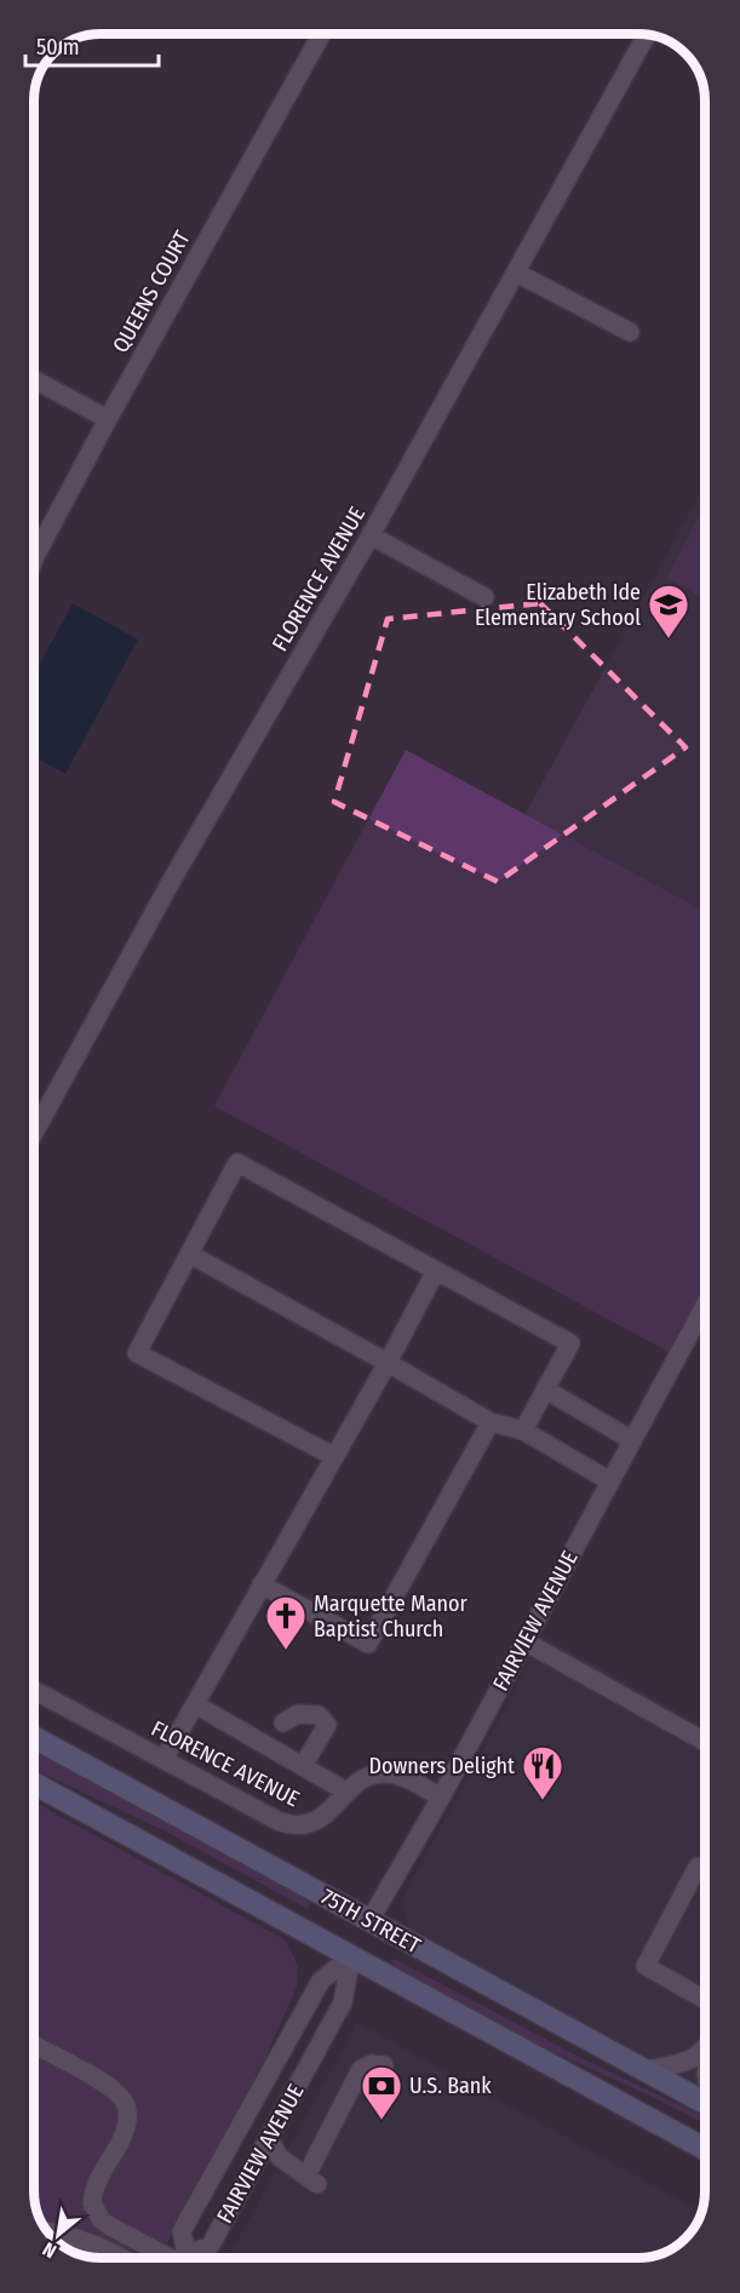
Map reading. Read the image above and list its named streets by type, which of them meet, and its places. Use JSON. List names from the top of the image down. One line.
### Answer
{"streets":{"main road":["FAIRVIEW AVENUE","75TH STREET"],"street":["QUEENS COURT","FLORENCE AVENUE"]},"crossings":[["FLORENCE AVENUE","FAIRVIEW AVENUE"],["FAIRVIEW AVENUE","75TH STREET"]],"places":{"school or university":["Elizabeth Ide Elementary School"],"church":["Marquette Manor Baptist Church"],"restaurant":["Downers Delight"],"bank":["U.S. Bank"]},"scale_bar":"50 m","north":"bottom left"}
